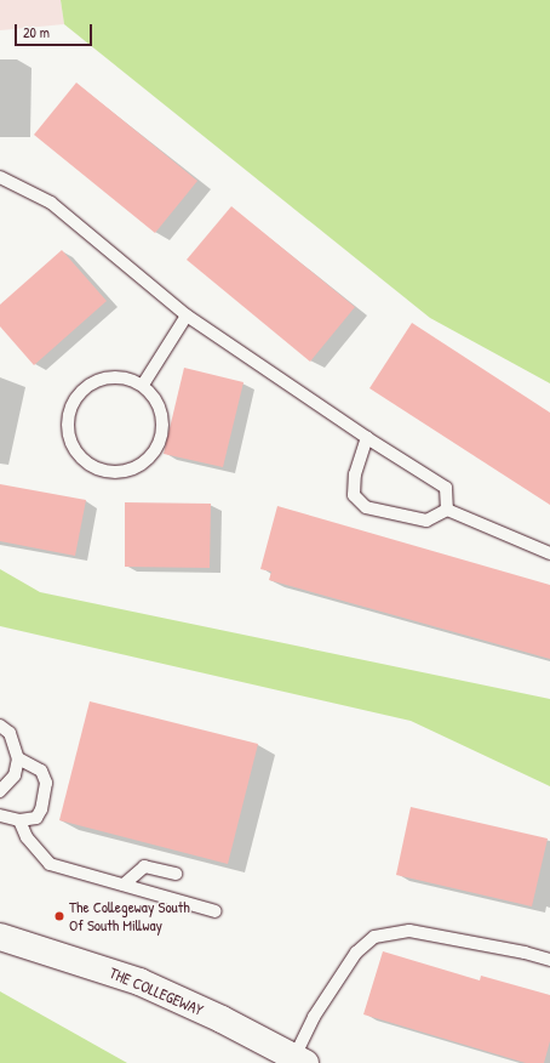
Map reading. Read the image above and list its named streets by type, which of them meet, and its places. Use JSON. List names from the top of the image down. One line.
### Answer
{"streets":{"street":["THE COLLEGEWAY"]},"places":["The Collegeway South Of South Millway"],"scale_bar":"20 m"}
